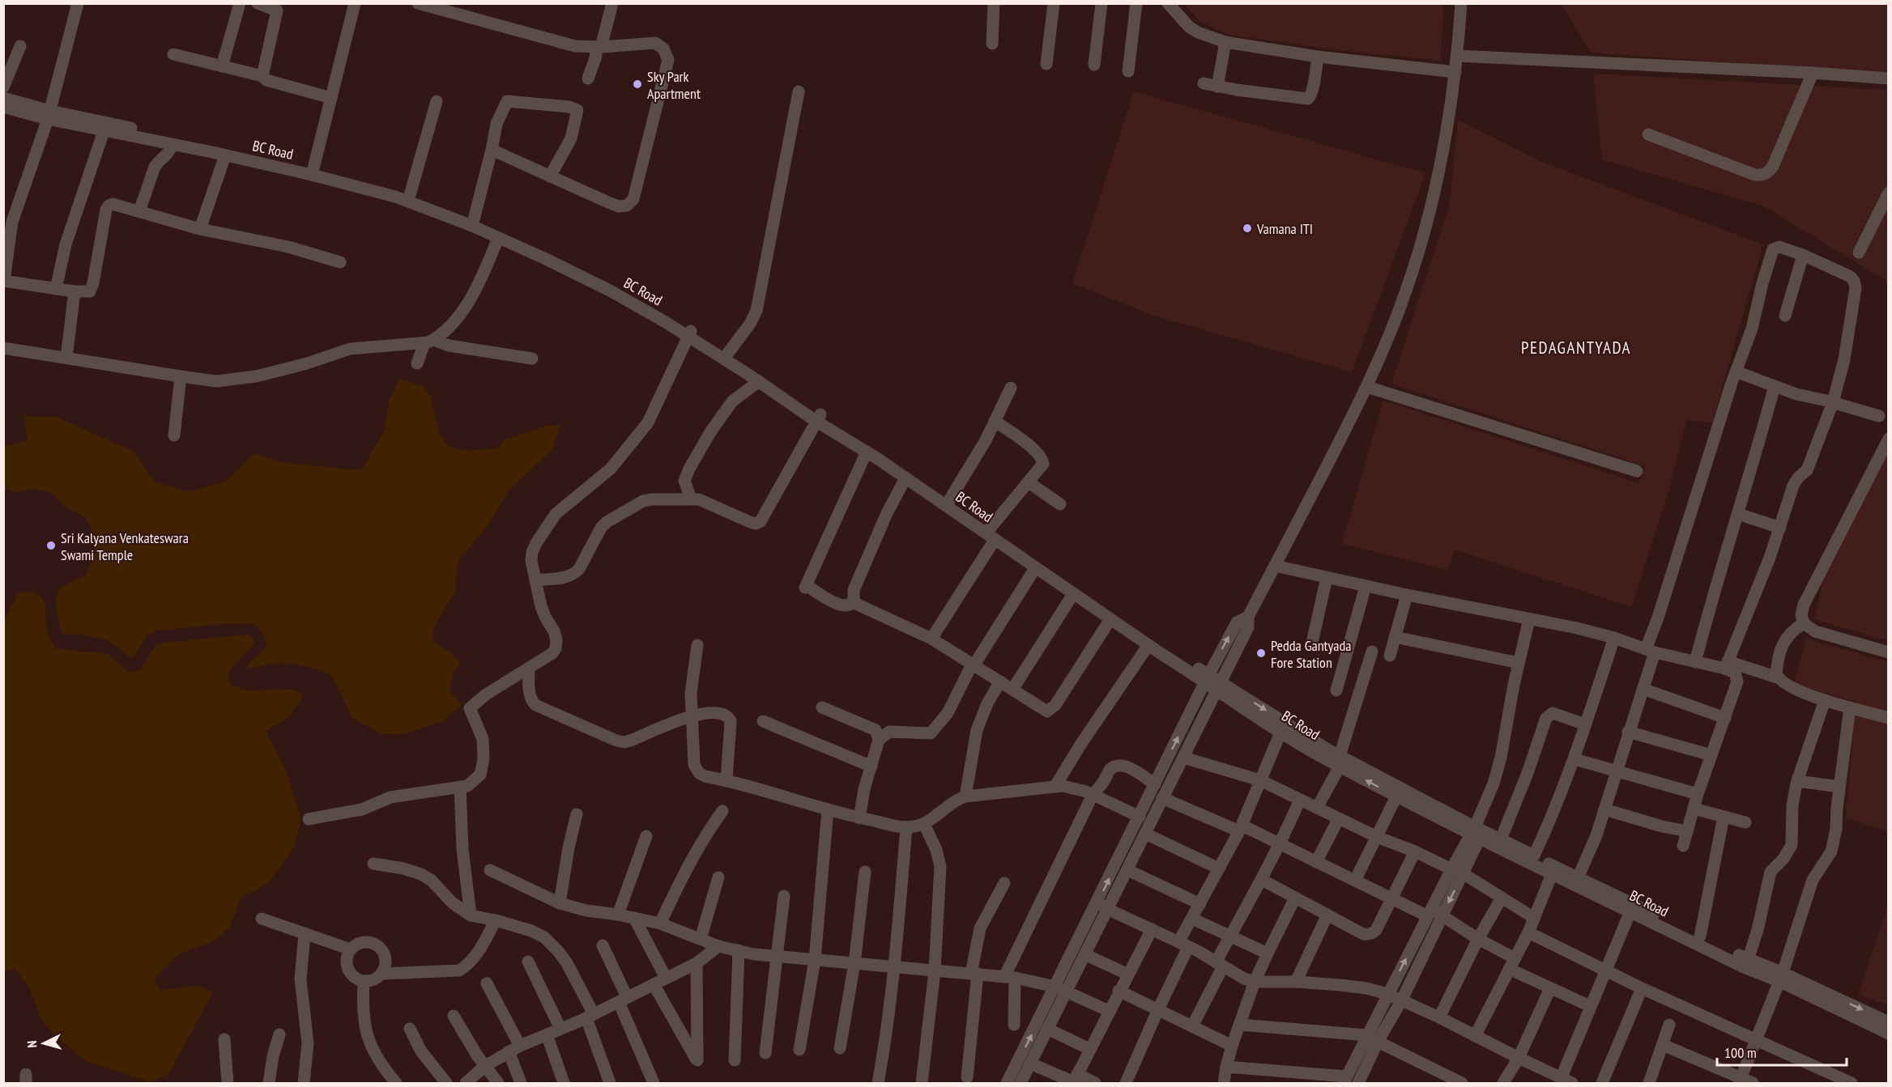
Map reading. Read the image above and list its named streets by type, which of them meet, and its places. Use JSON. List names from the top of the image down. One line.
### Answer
{"streets":{"street":["BC Road"]},"districts":["PEDAGANTYADA"],"places":["Sky Park Apartment","Vamana ITI","Sri Kalyana Venkateswara Swami Temple","Pedda Gantyada Fore Station"],"scale_bar":"100 m","north":"left"}
